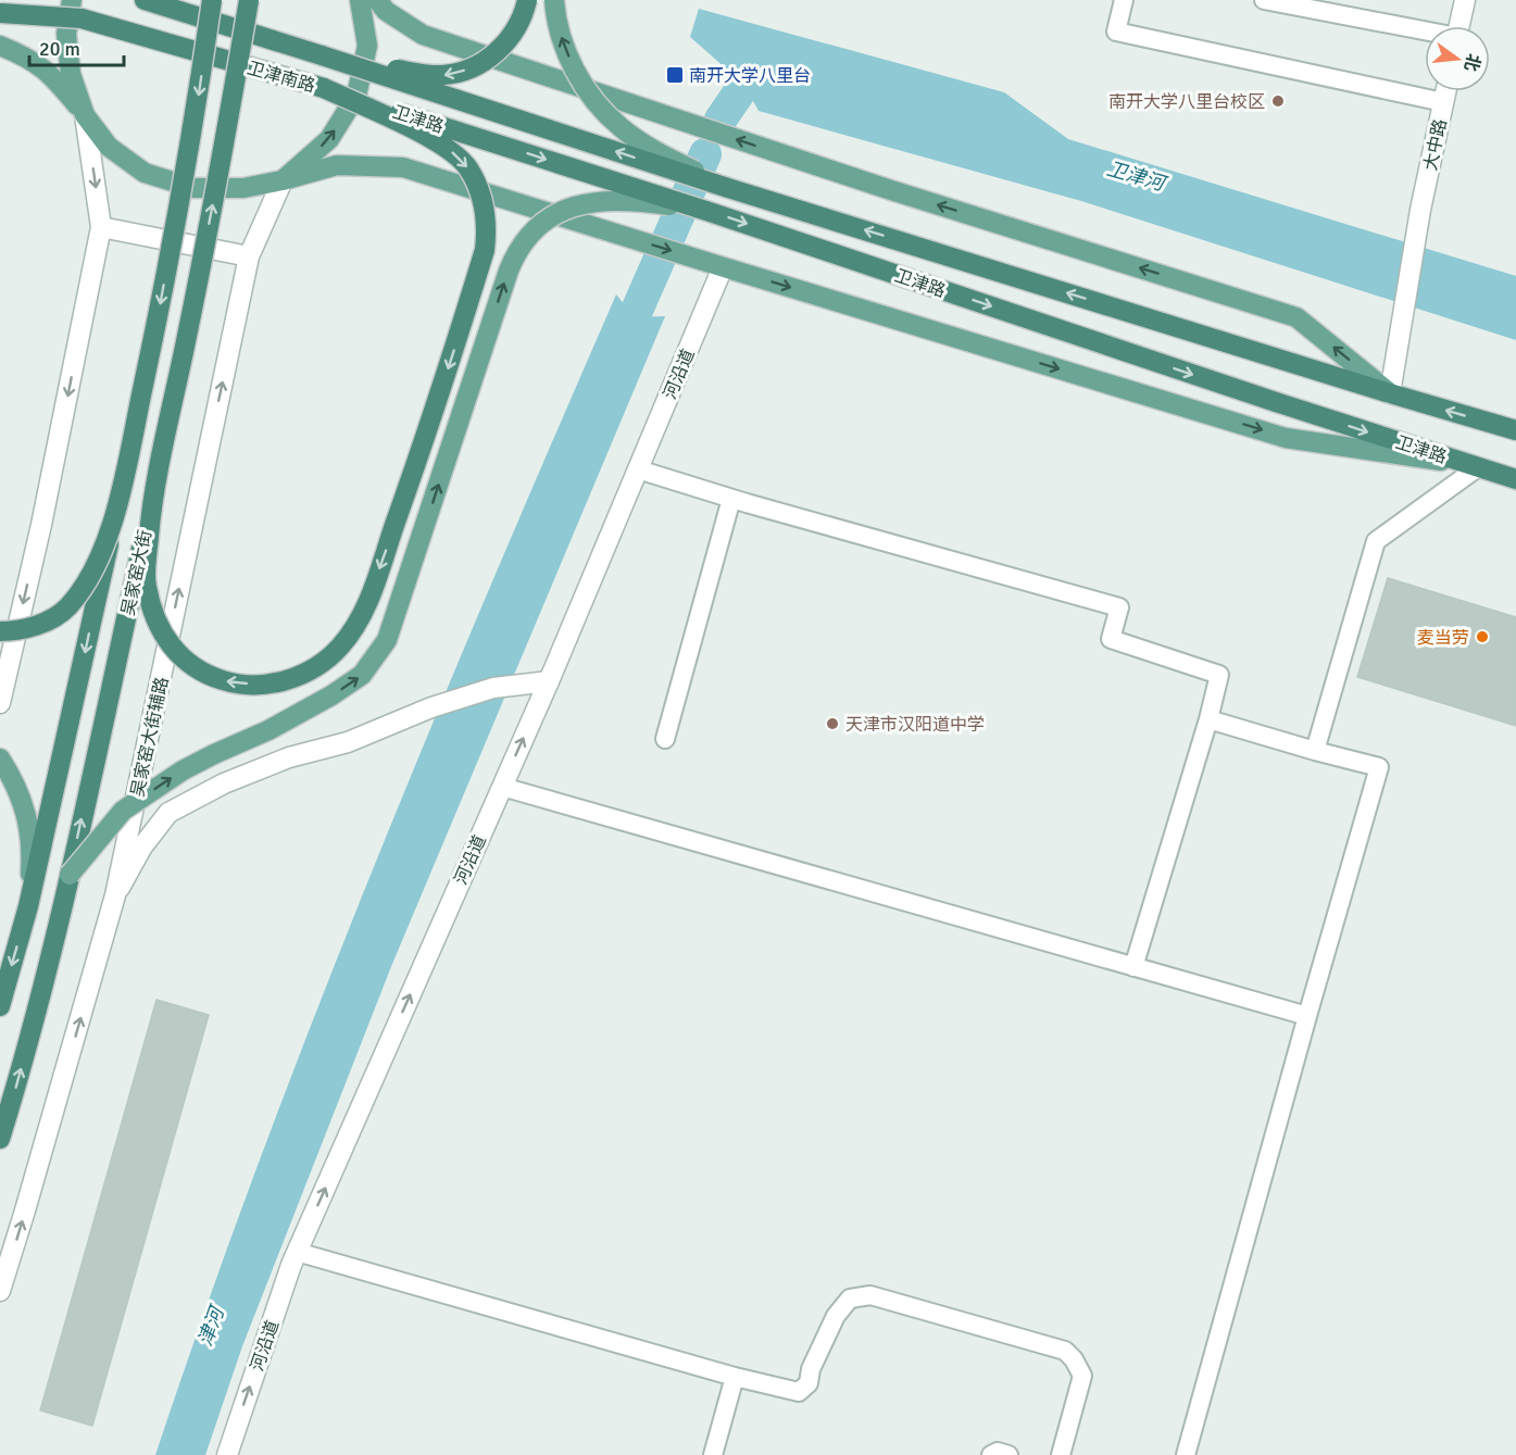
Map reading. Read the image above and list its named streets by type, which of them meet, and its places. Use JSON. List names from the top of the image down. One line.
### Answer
{"streets":{"highway":["卫津南路","卫津路","吴家窑大街"],"street":["大中路","河沿道","吴家窑大街辅路"]},"crossings":[["卫津南路","卫津路"],["卫津路","大中路"]],"one_way":["河沿道"],"water":["卫津河","津河"],"places":{"transit":["南开大学八里台"],"other":["南开大学八里台校区","麦当劳","天津市汉阳道中学"]},"scale_bar":"20 m","north":"right"}
